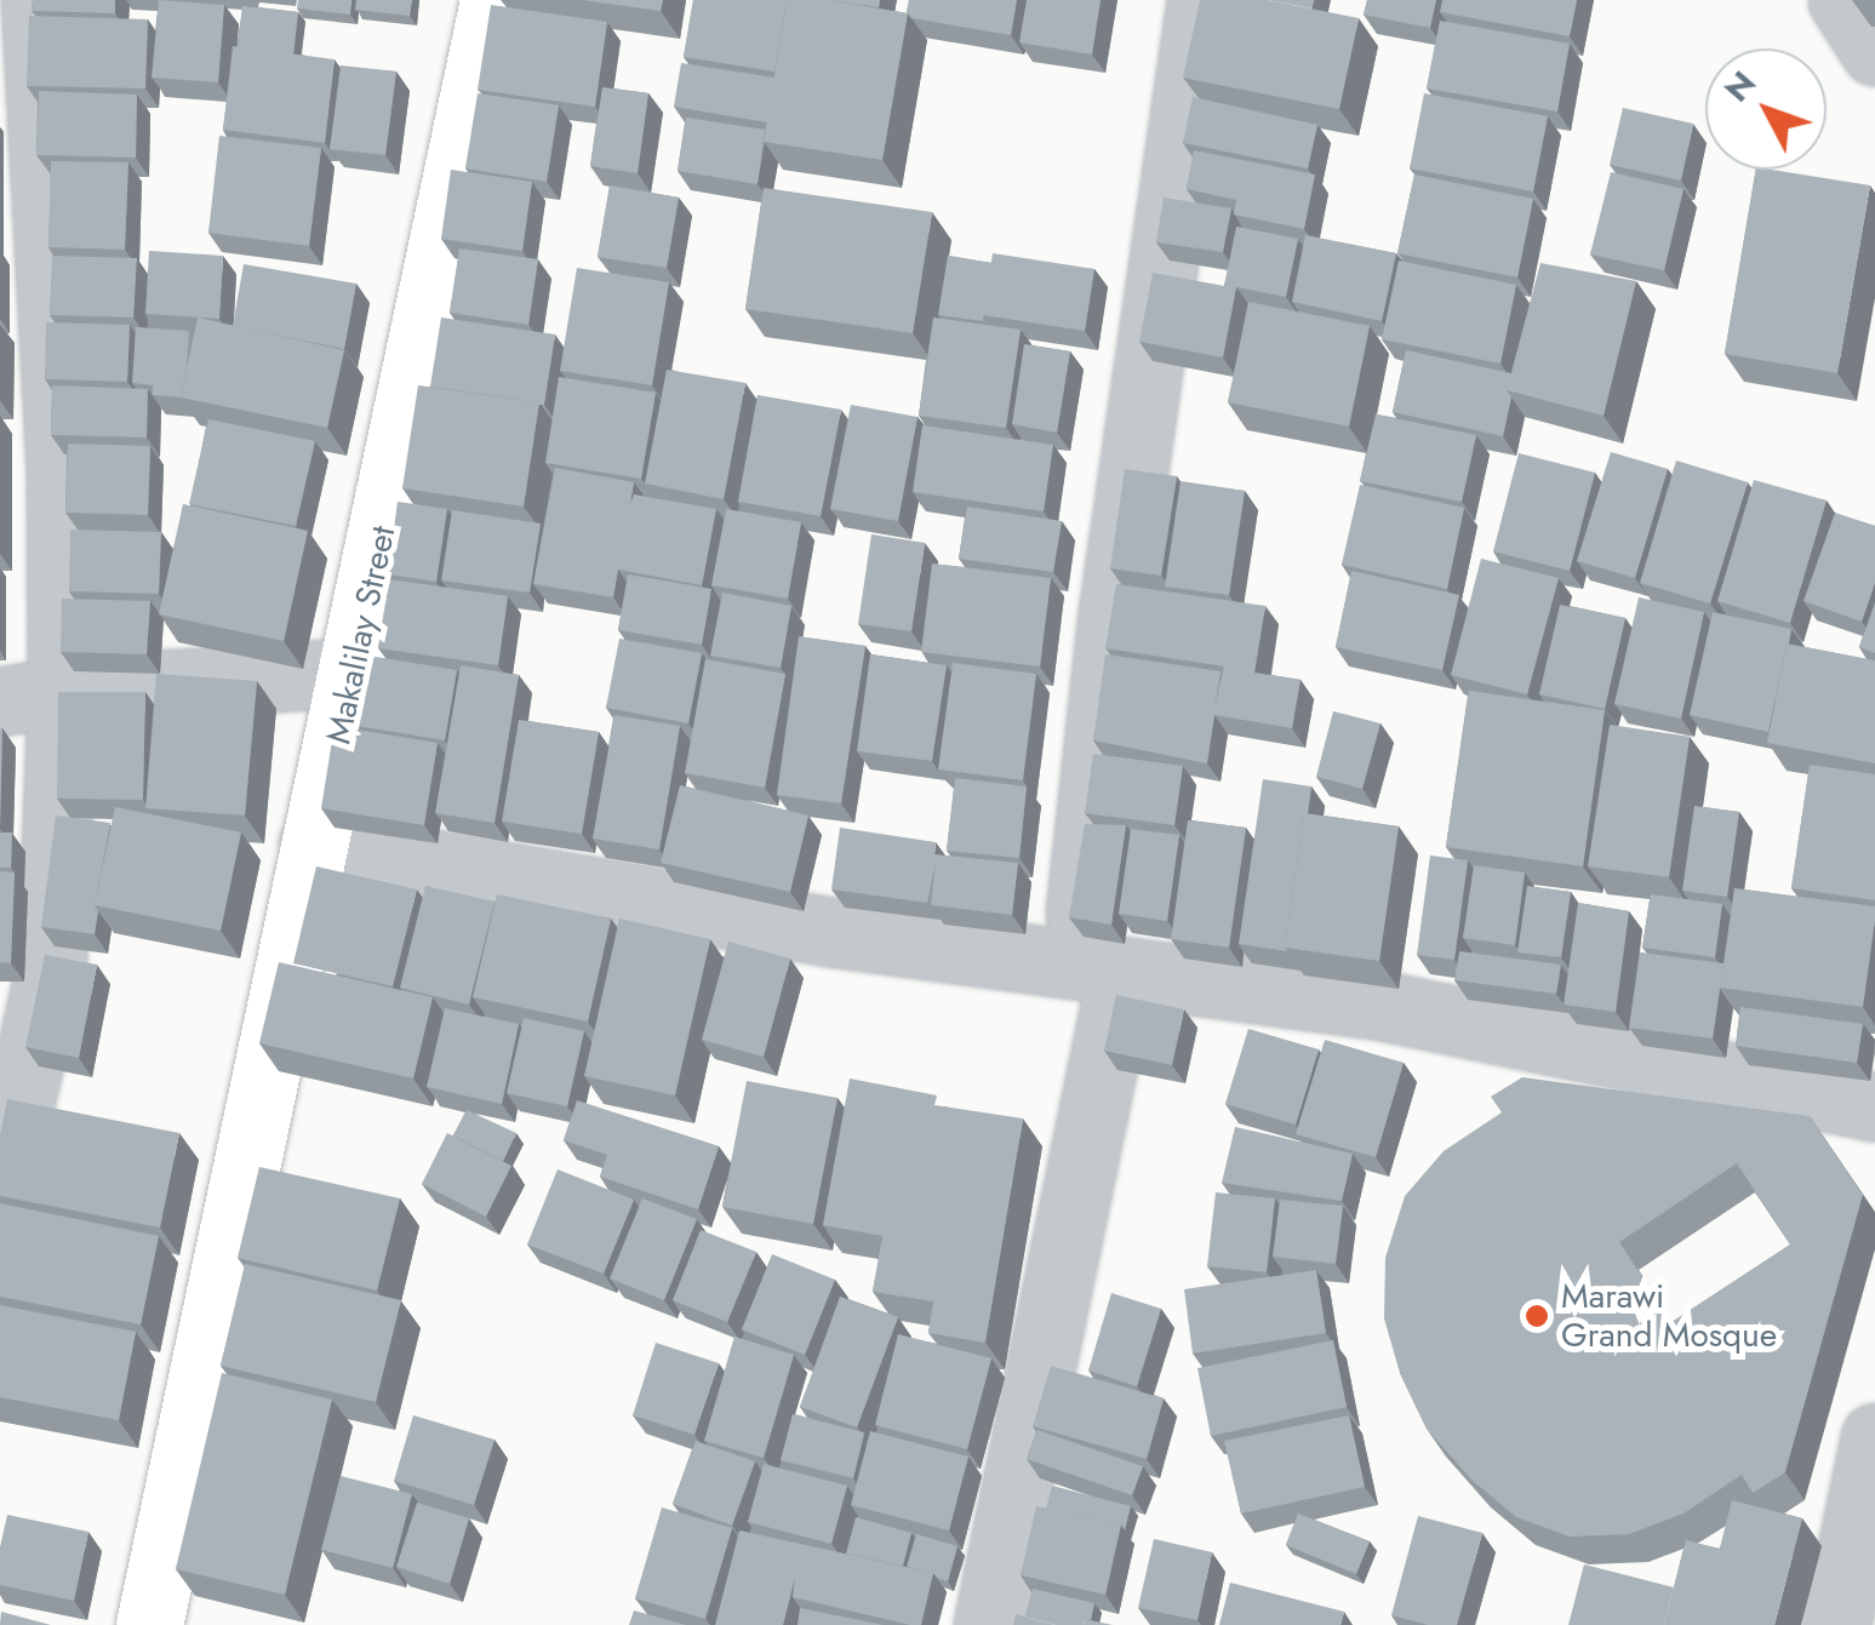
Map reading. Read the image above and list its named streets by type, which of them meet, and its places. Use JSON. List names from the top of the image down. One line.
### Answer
{"streets":{"main road":["Makalilay Street"]},"places":["Marawi Grand Mosque"],"north":"top left"}
